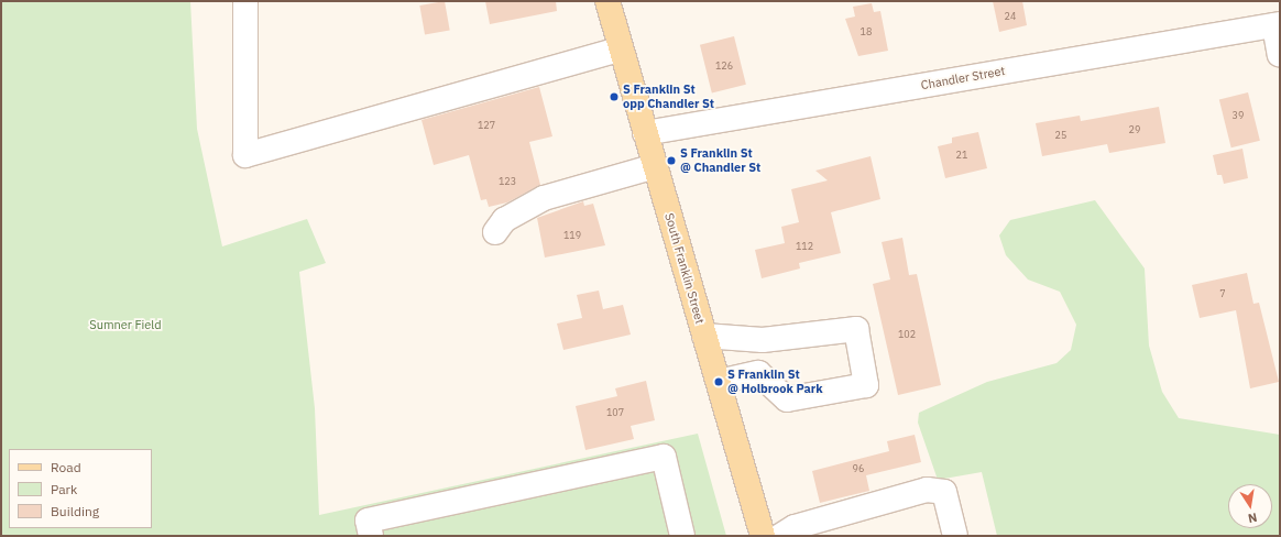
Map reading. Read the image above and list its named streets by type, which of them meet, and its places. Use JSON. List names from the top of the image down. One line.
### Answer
{"streets":{"main road":["South Franklin Street"],"street":["Chandler Street"]},"crossings":[["Chandler Street","South Franklin Street"]],"parks":["Sumner Field"],"places":["S Franklin St opp Chandler St","S Franklin St @ Chandler St","S Franklin St @ Holbrook Park"],"house_numbers":["24","18","126","39","127","29","25","21","123","119","112","7","102","107","96"],"legend":["Road","Park","Building"],"north":"bottom"}
